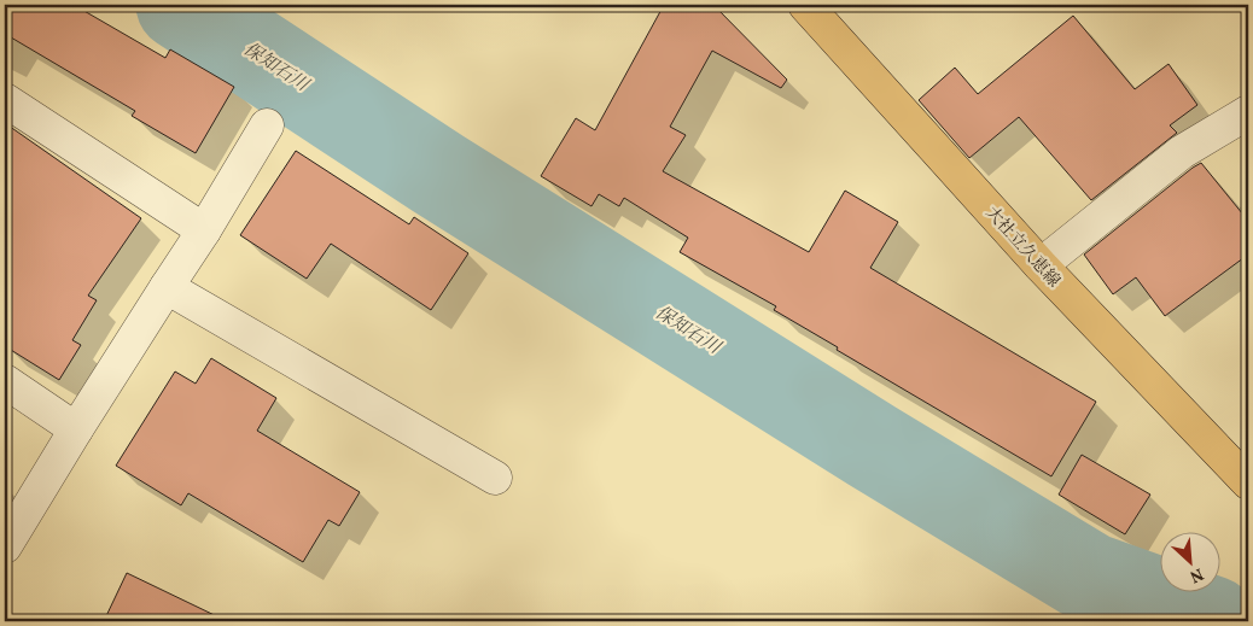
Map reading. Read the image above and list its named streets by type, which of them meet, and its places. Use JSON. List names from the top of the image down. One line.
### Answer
{"streets":{"main road":["大社立久恵線"]},"water":["保知石川"],"north":"bottom right"}
